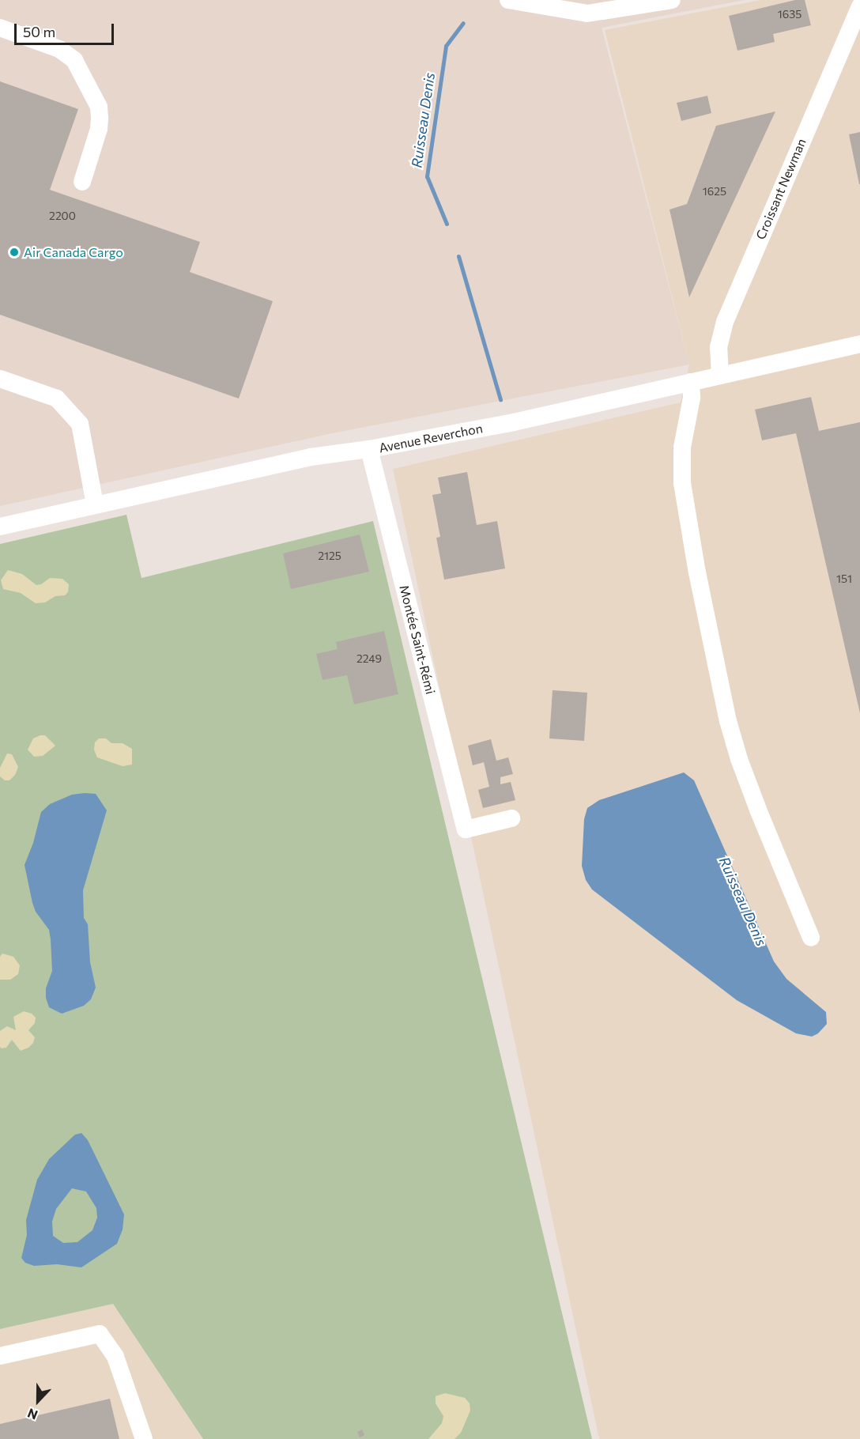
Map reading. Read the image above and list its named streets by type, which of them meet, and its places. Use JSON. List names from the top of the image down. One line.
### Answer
{"streets":{"street":["Croissant Newman","Avenue Reverchon","Montée Saint-Rémi"]},"crossings":[["Croissant Newman","Avenue Reverchon"],["Avenue Reverchon","Montée Saint-Rémi"]],"water":["Ruisseau Denis"],"places":["Air Canada Cargo"],"house_numbers":["1635","1625","2200","2125","151","2249"],"scale_bar":"50 m","north":"bottom"}
